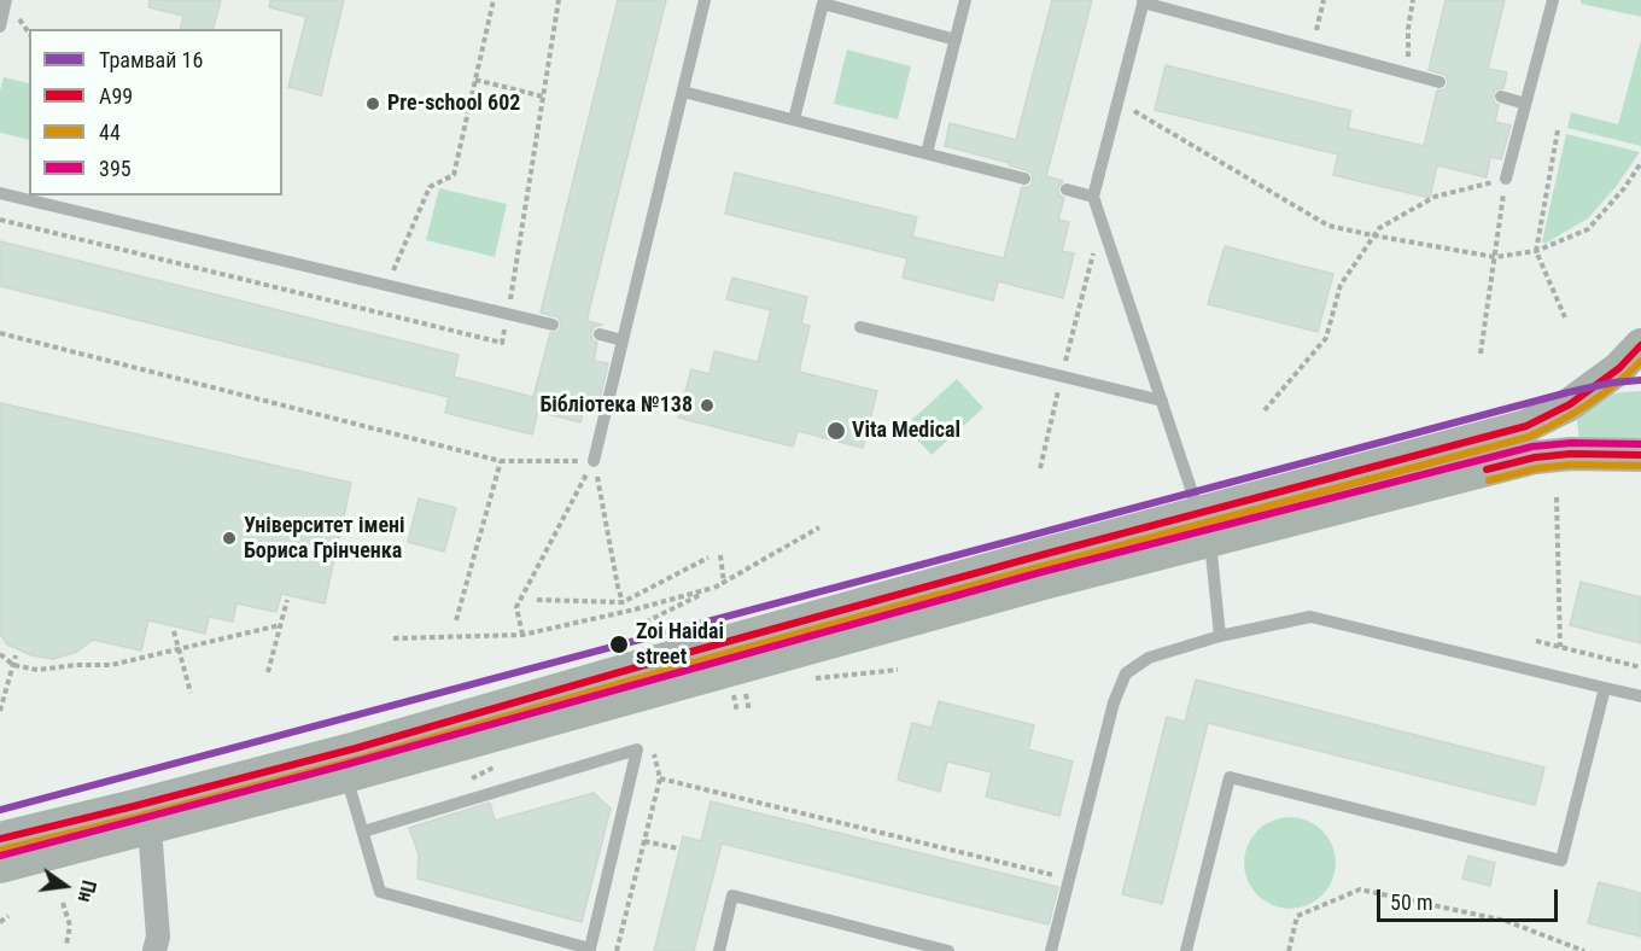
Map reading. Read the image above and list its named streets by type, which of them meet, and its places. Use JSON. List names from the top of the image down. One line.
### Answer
{"places":["Pre-school 602","Бібліотека №138","Vita Medical","Університет імені Бориса Грінченка","Zoi Haidai street"],"lines":["transit line А99","transit line 44","tram line 16","transit line 395"],"legend":["Трамвай 16","А99","44","395"],"scale_bar":"50 m","north":"right"}
